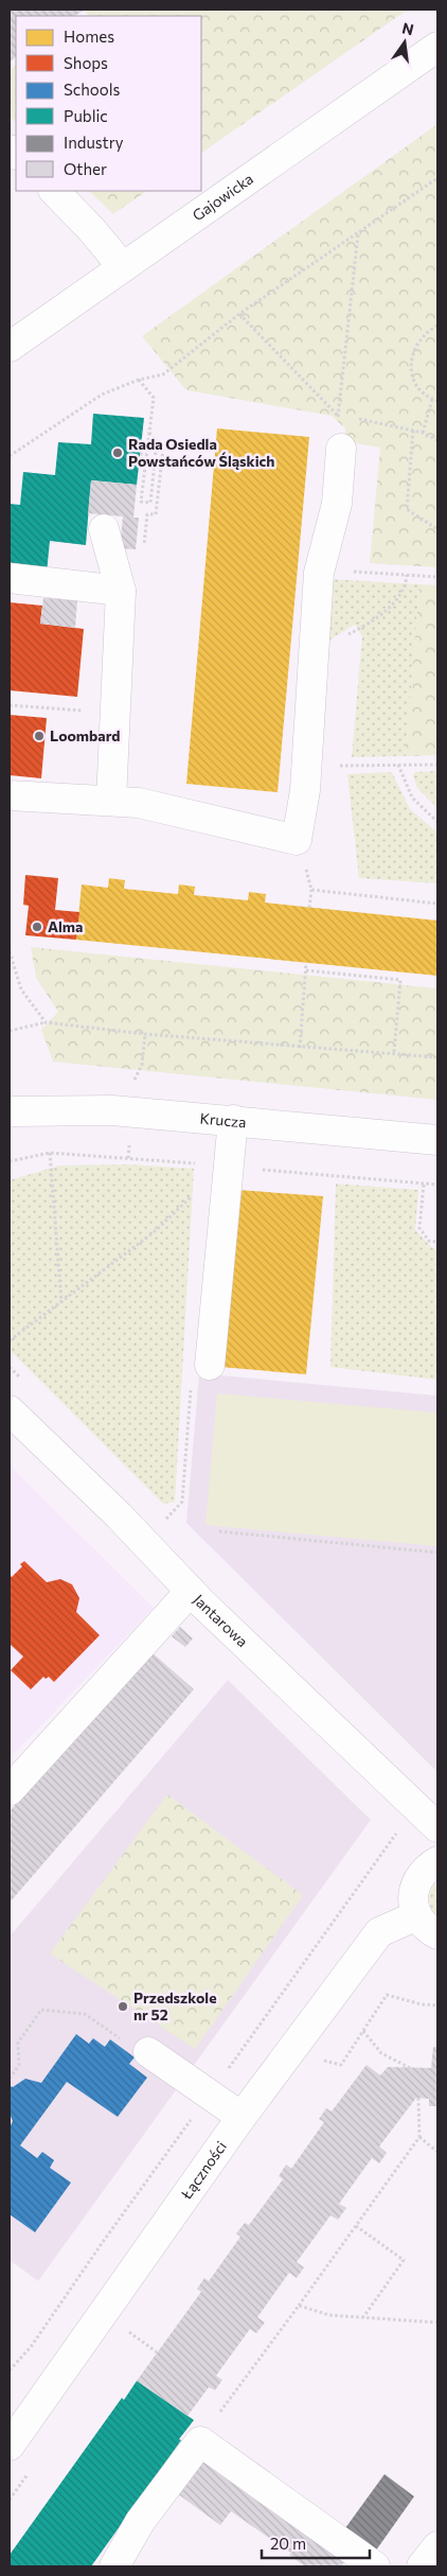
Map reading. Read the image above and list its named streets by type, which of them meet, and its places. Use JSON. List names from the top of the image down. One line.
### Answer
{"streets":{"street":["Gajowicka","Krucza","Jantarowa","Łączności"]},"places":["Rada Osiedla Powstańców Śląskich","Loombard","Alma","Przedszkole nr 52"],"legend":["Homes","Shops","Schools","Public","Industry","Other"],"scale_bar":"20 m","north":"top"}
